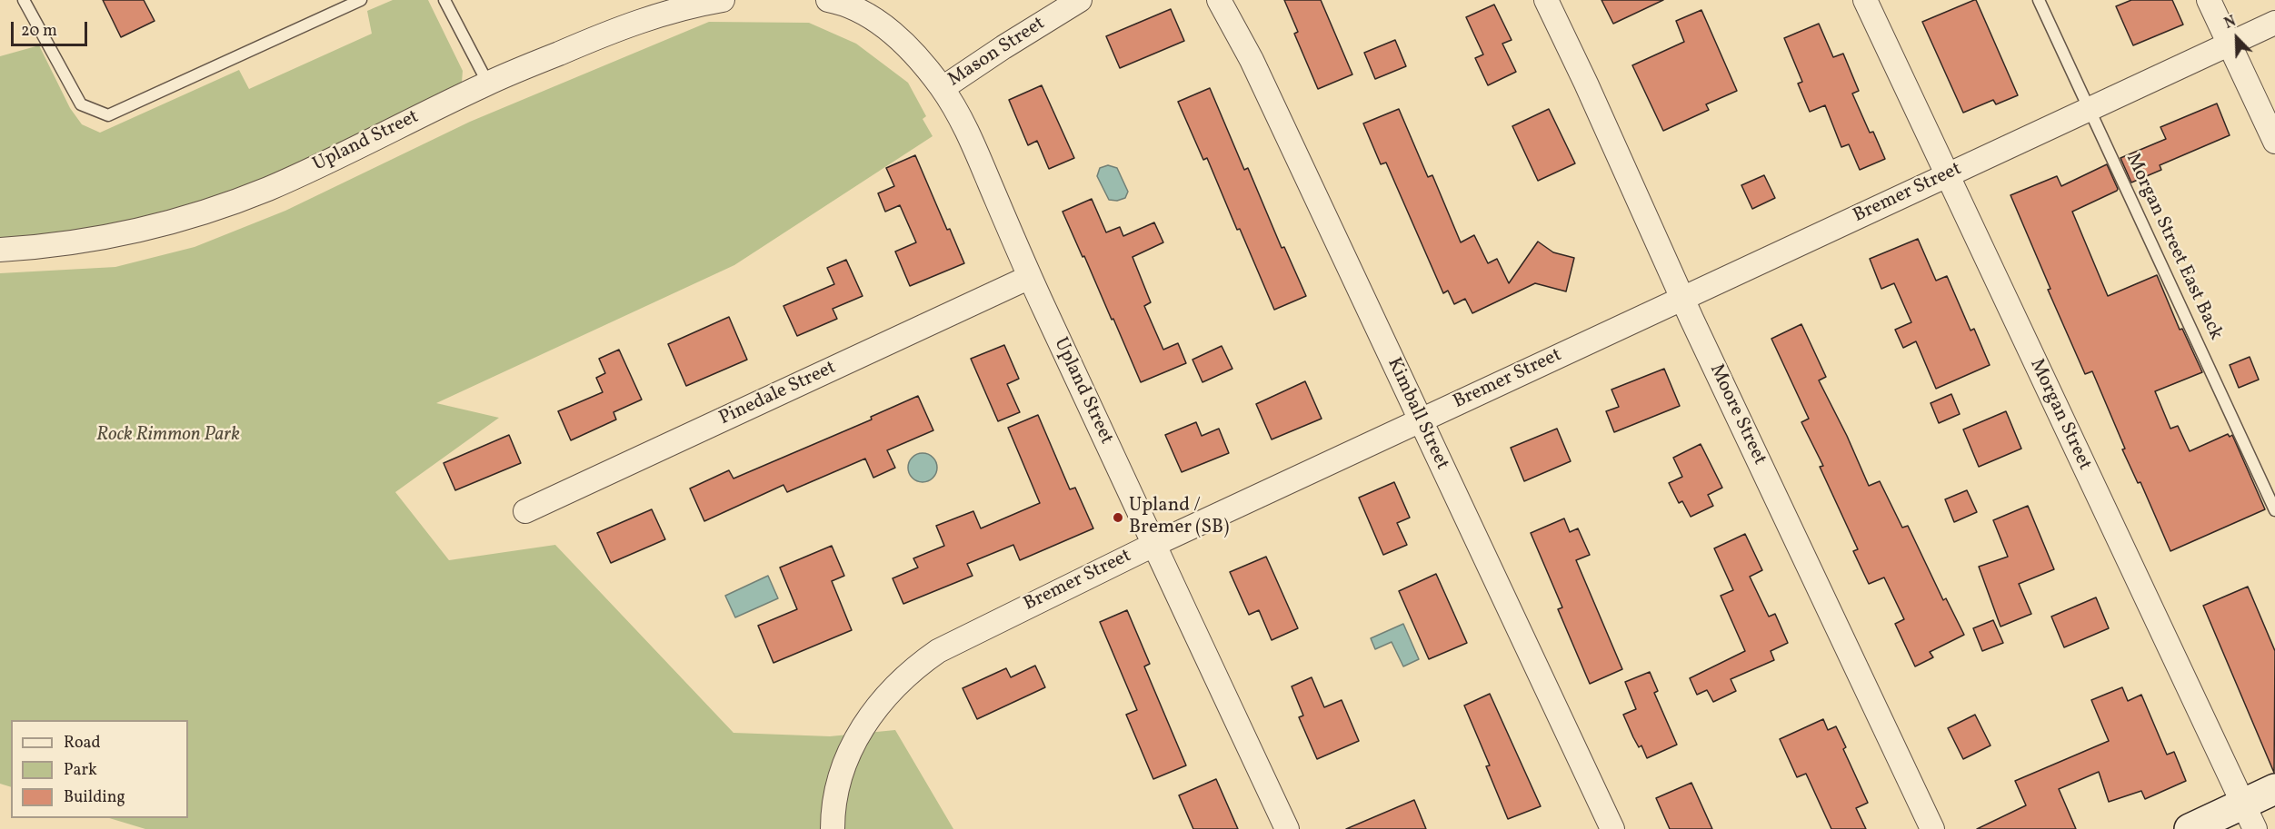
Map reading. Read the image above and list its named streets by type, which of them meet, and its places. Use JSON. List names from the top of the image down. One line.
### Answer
{"streets":{"street":["Mason Street","Upland Street","Bremer Street","Pinedale Street","Kimball Street","Moore Street","Morgan Street"],"lane":["Morgan Street East Back"]},"crossings":[["Mason Street","Upland Street"],["Upland Street","Bremer Street"],["Upland Street","Pinedale Street"],["Bremer Street","Morgan Street East Back"],["Bremer Street","Kimball Street"],["Bremer Street","Moore Street"],["Bremer Street","Morgan Street"]],"parks":["Rock Rimmon Park"],"places":["Upland / Bremer (SB)"],"legend":["Road","Park","Building"],"scale_bar":"20 m","north":"top left"}
